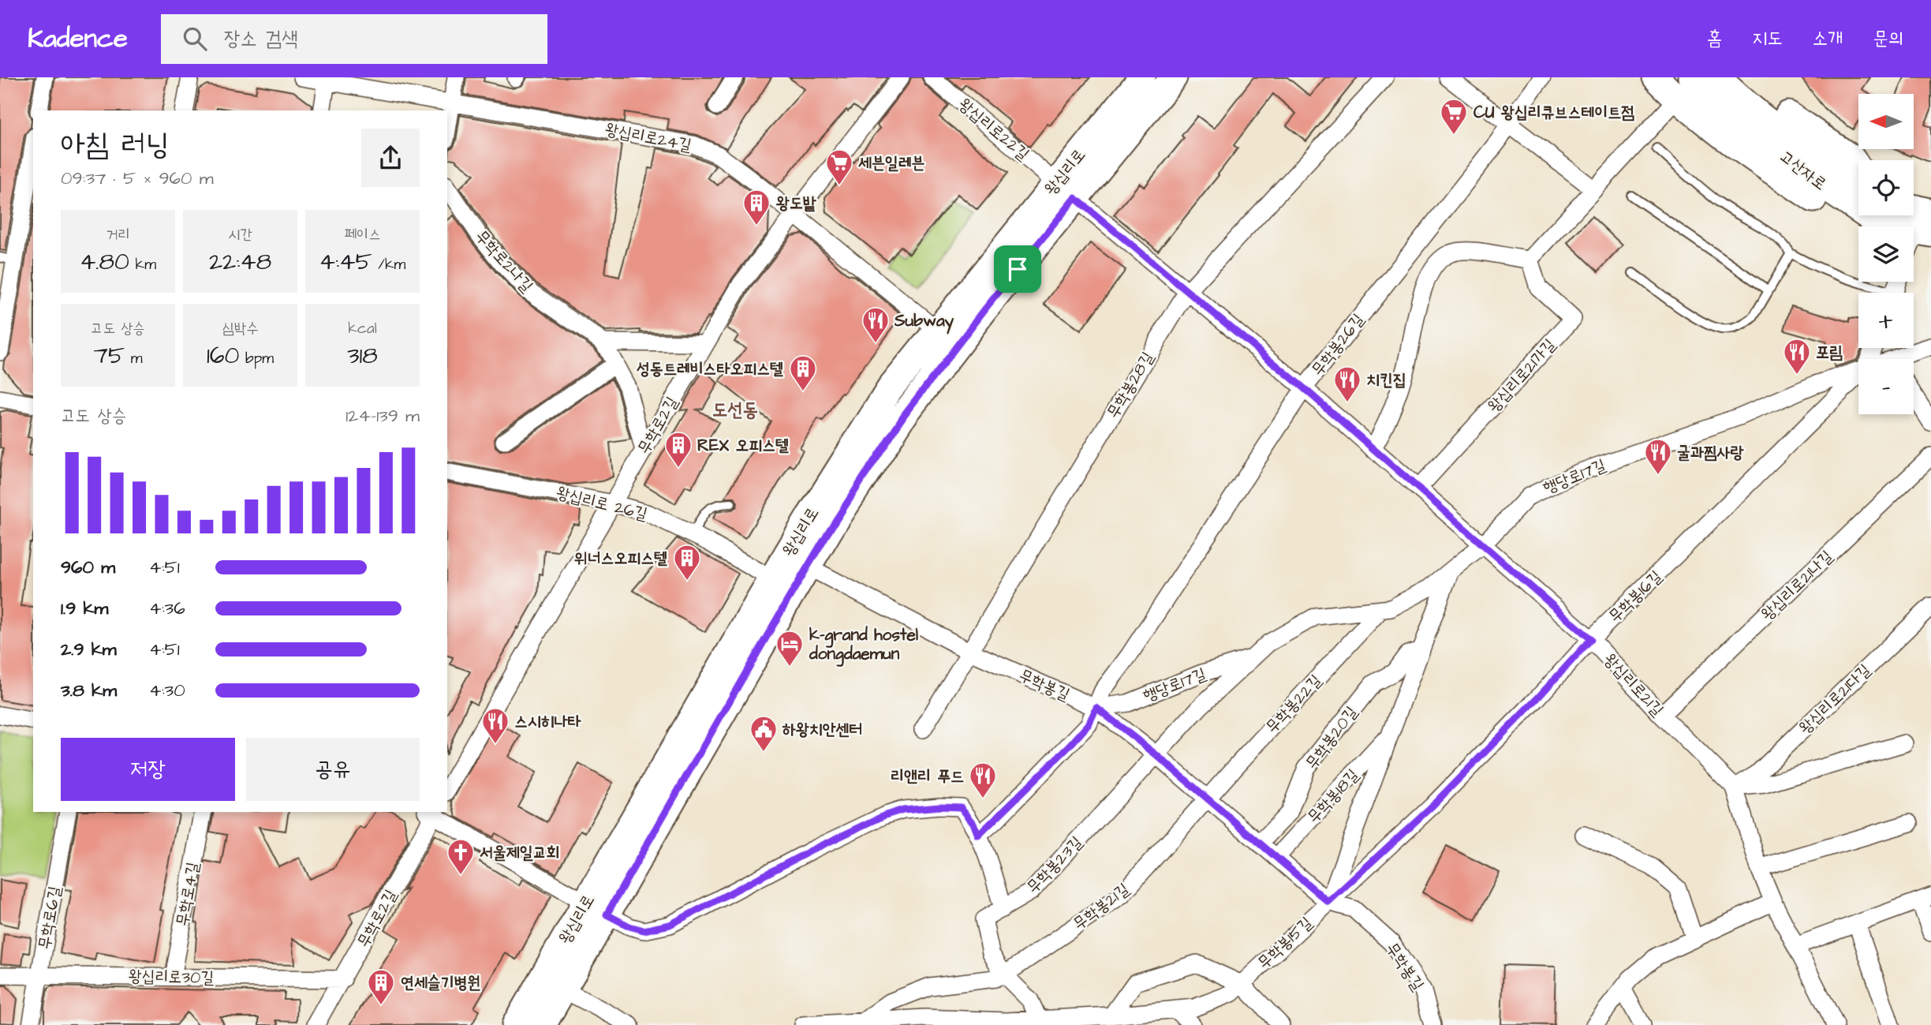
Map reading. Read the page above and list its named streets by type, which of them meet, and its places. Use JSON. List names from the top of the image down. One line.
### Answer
{"streets":{"main road":["고산자로","왕십리로"],"street":["왕십리로22길","왕십리로24길","무학로2나길","무학봉26길","왕십리로21가길","무학봉28길","무학로2길","행당로17길","왕십리로 26길","왕십리로21나길","무학봉16길","무학봉길","왕십리로21길","왕십리로21다길","무학봉22길","무학봉20길","무학봉18길","무학봉23길","무학로4길","무학봉21길","무학로6길","무학봉15길","왕십리로30길"]},"crossings":[["왕십리로22길","왕십리로"],["왕십리로22길","왕십리로21길"],["왕십리로24길","왕십리로"],["왕십리로24길","무학로2길"],["왕십리로","왕십리로 26길"],["왕십리로","무학봉길"],["왕십리로","왕십리로21길"],["무학로2나길","무학로2길"],["무학봉26길","행당로17길"],["무학봉26길","무학봉길"],["무학봉26길","왕십리로21길"],["왕십리로21가길","왕십리로21길"],["무학봉28길","무학봉길"],["무학봉28길","왕십리로21길"],["무학로2길","왕십리로 26길"],["무학로2길","왕십리로30길"],["행당로17길","무학봉길"],["행당로17길","왕십리로21길"],["행당로17길","무학봉22길"],["행당로17길","무학봉23길"],["왕십리로21나길","왕십리로21길"],["무학봉16길","무학봉길"],["무학봉16길","왕십리로21길"],["무학봉16길","무학봉15길"],["무학봉길","무학봉22길"],["무학봉길","무학봉20길"],["무학봉길","무학봉18길"],["무학봉길","무학봉23길"],["무학봉길","무학봉21길"],["무학봉길","무학봉15길"],["왕십리로21길","왕십리로21다길"],["무학봉22길","무학봉21길"],["무학봉23길","무학봉21길"],["무학로4길","왕십리로30길"],["무학봉21길","무학봉15길"],["무학로6길","왕십리로30길"]],"districts":["도선동"],"places":{"supermarket":["CU 왕십리큐브스테이트점","세븐일레븐"],"building":["왕도밭","성동트레비스타오피스텔","REX 오피스텔","위너스오피스텔","연세슬기병원"],"restaurant":["Subway","포림","치킨집","굴과찜사랑","스시히나타","리앤리 푸드"],"hotel":["k-grand hostel dongdaemun"],"public building":["하왕치안센터"],"church":["서울제일교회"]},"north":"left","page":{"header":"Kadence","search":"장소 검색","nav":["홈","지도","소개","문의"],"map_buttons":["+","−"],"heading":["아침 러닝","09:37 · 5 × 960 m"],"stats":[["거리","4.80 km"],["시간","22:48"],["페이스","4:45 /km"],["고도 상승","75 m"],["심박수","160 bpm"],["kcal","318"]],"chart":["고도 상승","124–139 m"],"list":[{"name":"960 m","note":"4:51"},{"name":"1.9 km","note":"4:36"},{"name":"2.9 km","note":"4:51"},{"name":"3.8 km","note":"4:30"}],"buttons":["저장","공유"]}}
